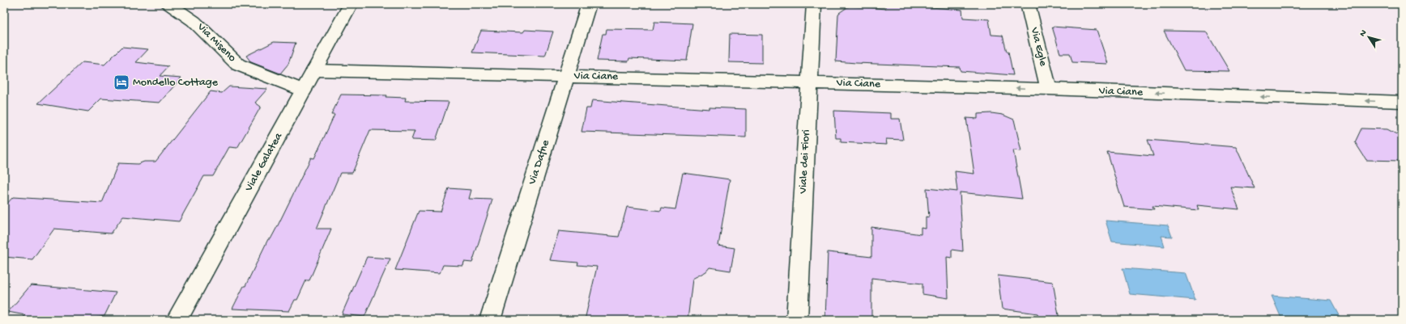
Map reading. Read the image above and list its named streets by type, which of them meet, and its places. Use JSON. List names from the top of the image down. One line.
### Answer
{"streets":{"street":["Via Miseno","Via Egle","Via Ciane","Viale dei Fiori","Viale Galatea","Via Dafne"]},"crossings":[["Via Miseno","Viale Galatea"],["Via Egle","Via Ciane"],["Via Ciane","Viale dei Fiori"],["Via Ciane","Viale Galatea"],["Via Ciane","Via Dafne"]],"one_way":["Via Ciane"],"places":{"hotel":["Mondello Cottage"]},"north":"top left"}
